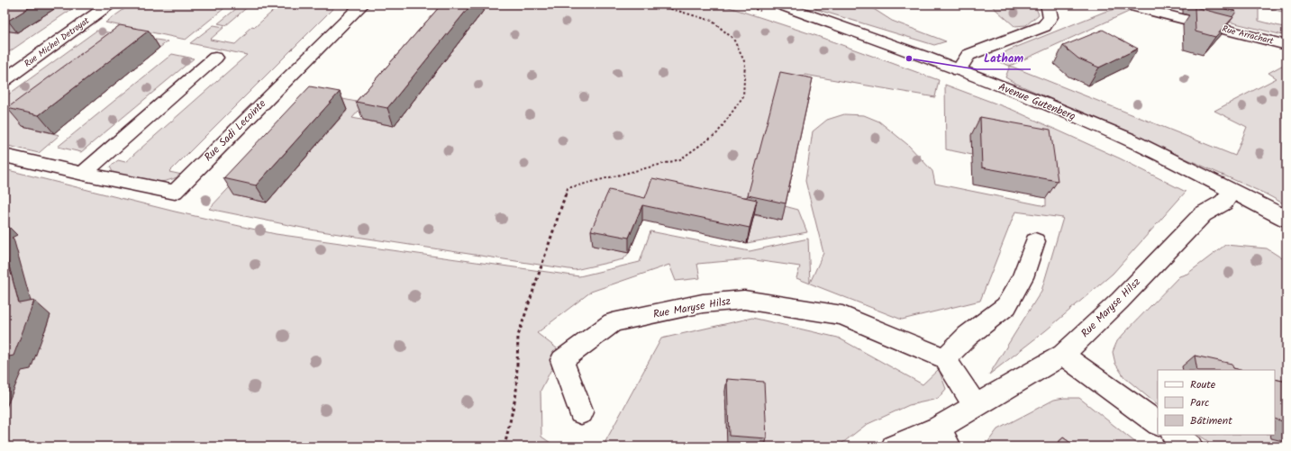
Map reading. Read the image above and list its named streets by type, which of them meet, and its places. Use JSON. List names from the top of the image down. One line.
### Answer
{"streets":{"street":["Rue Arrachart","Rue Michel Detroyat","Avenue Gutenberg","Rue Sadi Lecointe","Rue Maryse Hilsz"]},"crossings":[["Avenue Gutenberg","Rue Maryse Hilsz"]],"places":["Latham"],"legend":["Route","Parc","Bâtiment"]}
